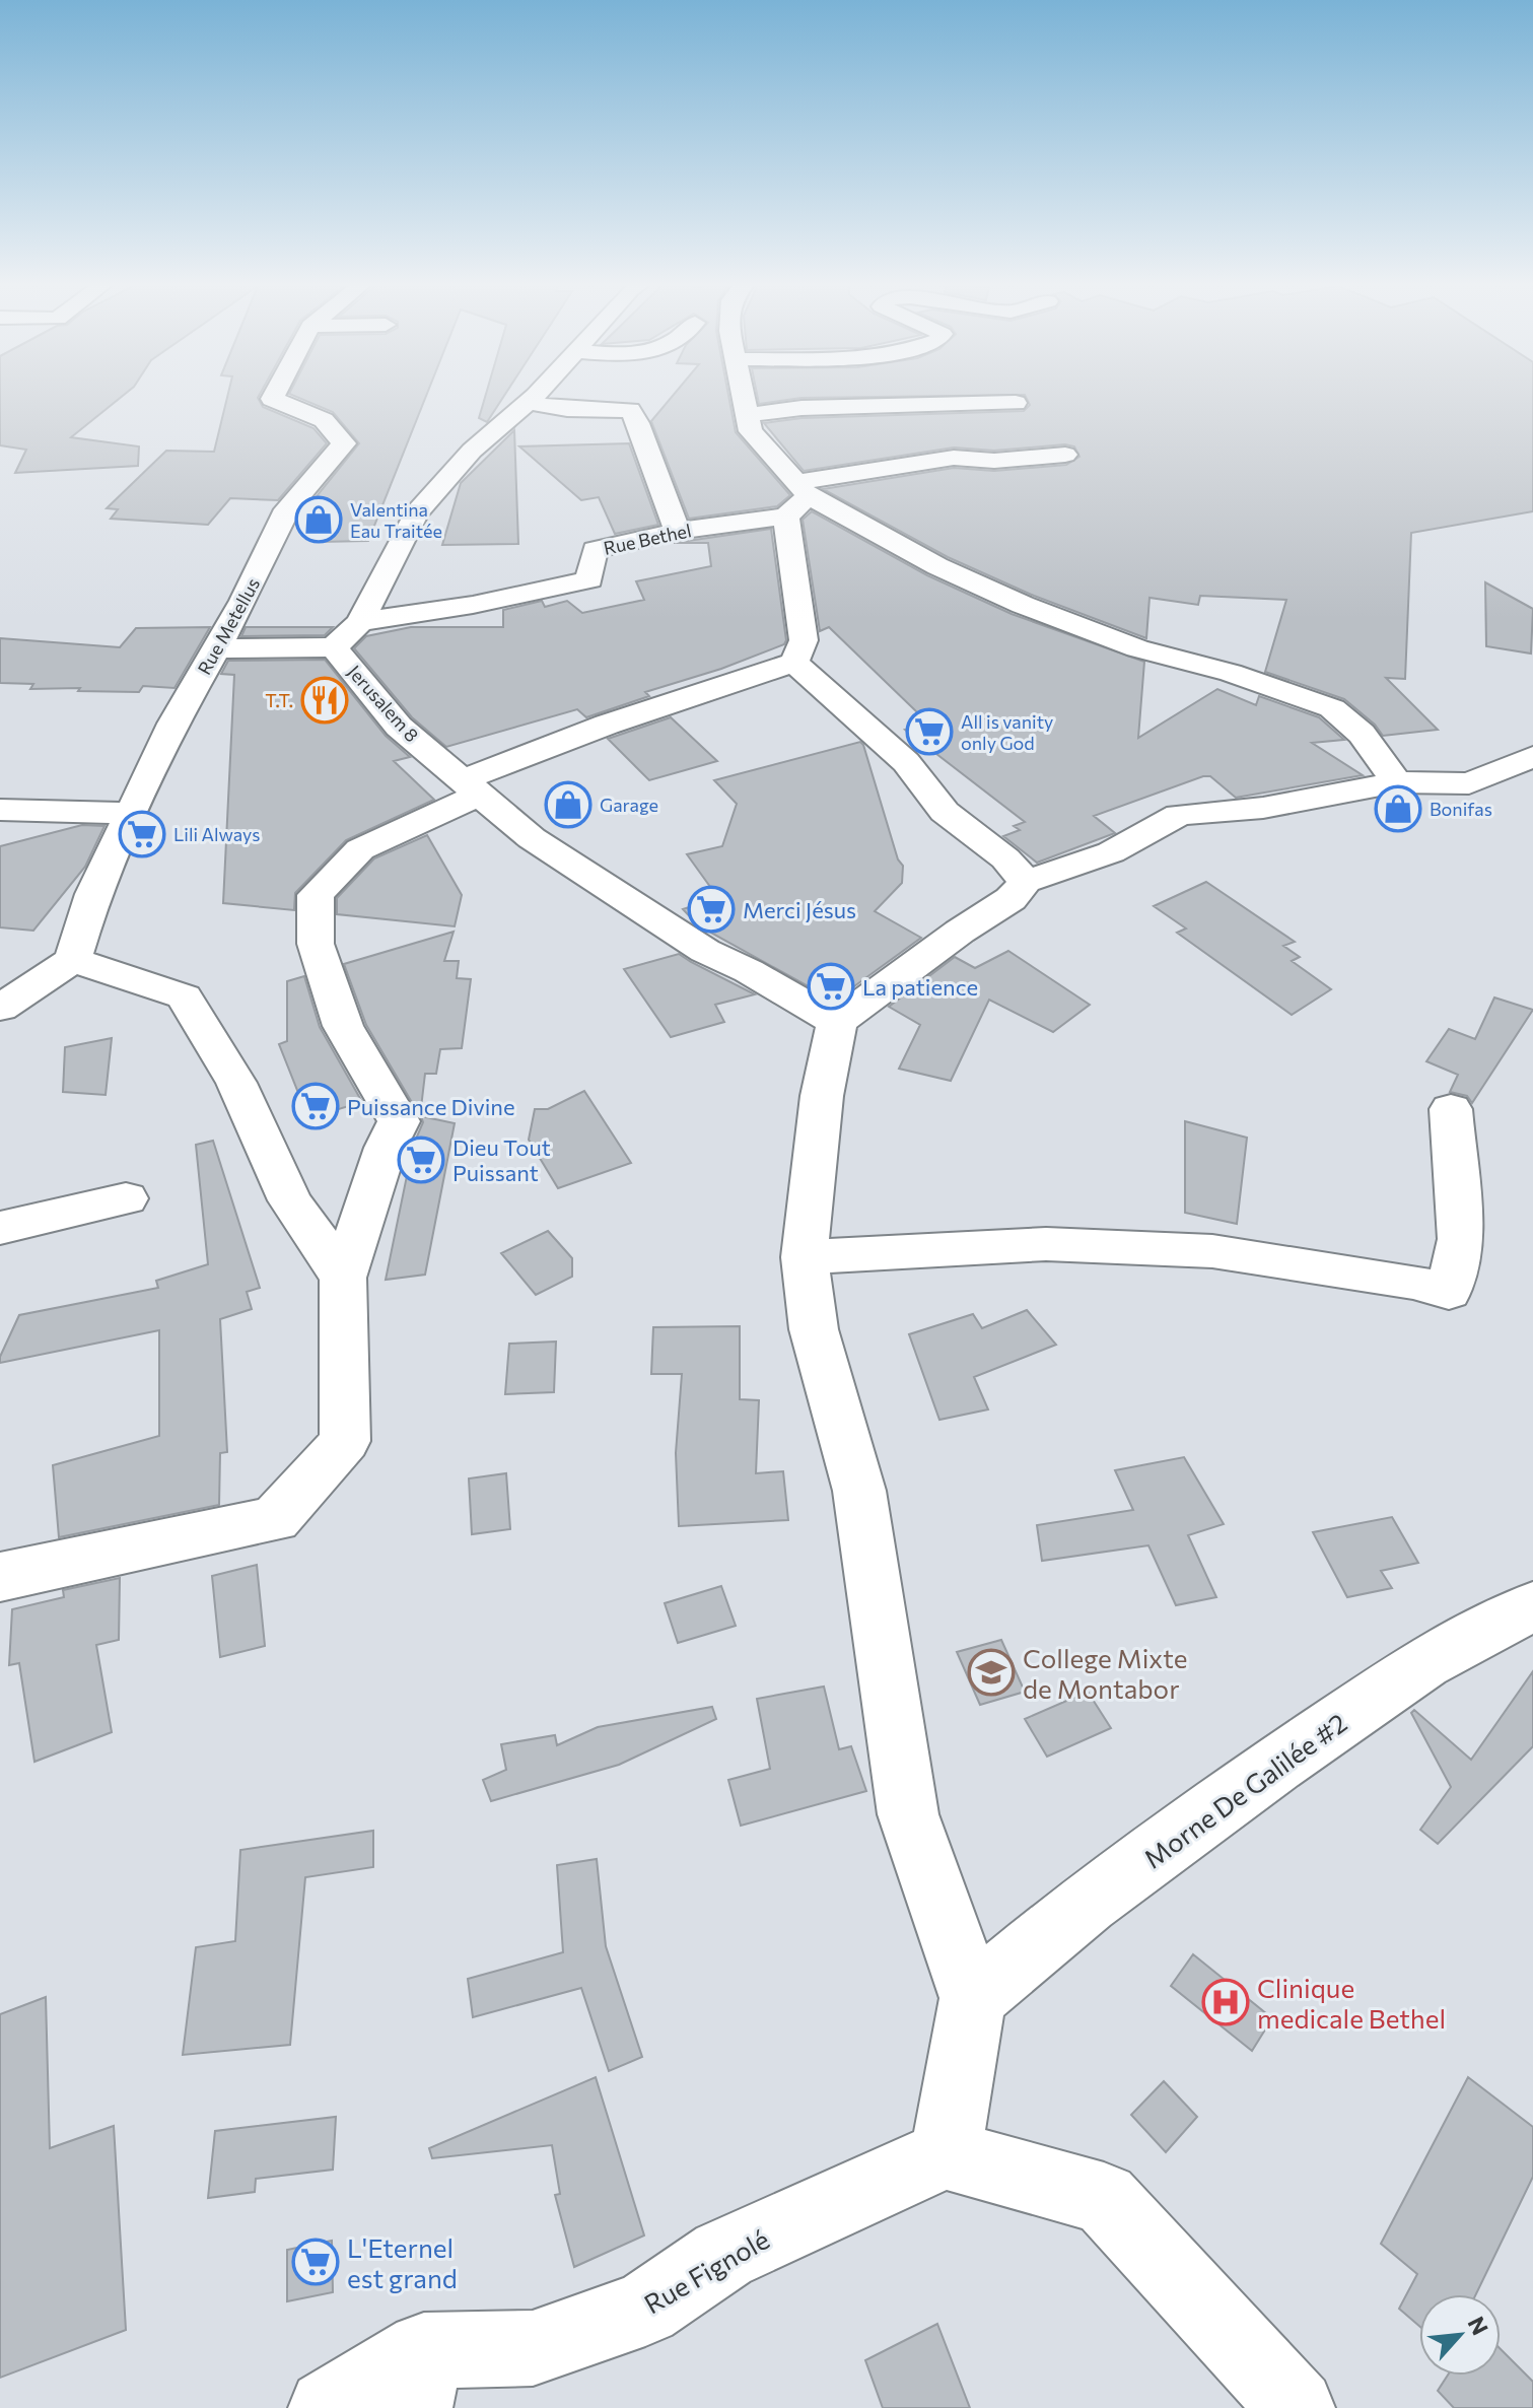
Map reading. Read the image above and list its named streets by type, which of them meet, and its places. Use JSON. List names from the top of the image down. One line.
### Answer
{"streets":{"street":["Rue Bethel","Rue Metellus","Jerusalem 8","Morne De Galilée #2","Rue Fignolé"]},"crossings":[["Rue Bethel","Jerusalem 8"]],"places":{"shop":["Valentina Eau Traitée","Garage","Bonifas"],"restaurant":["T.T."],"supermarket":["All is vanity only God","Lili Always","Merci Jésus","La patience","Puissance Divine","Dieu Tout Puissant","L'Eternel est grand"],"school or university":["College Mixte de Montabor"],"hospital":["Clinique medicale Bethel"]},"north":"top right"}
